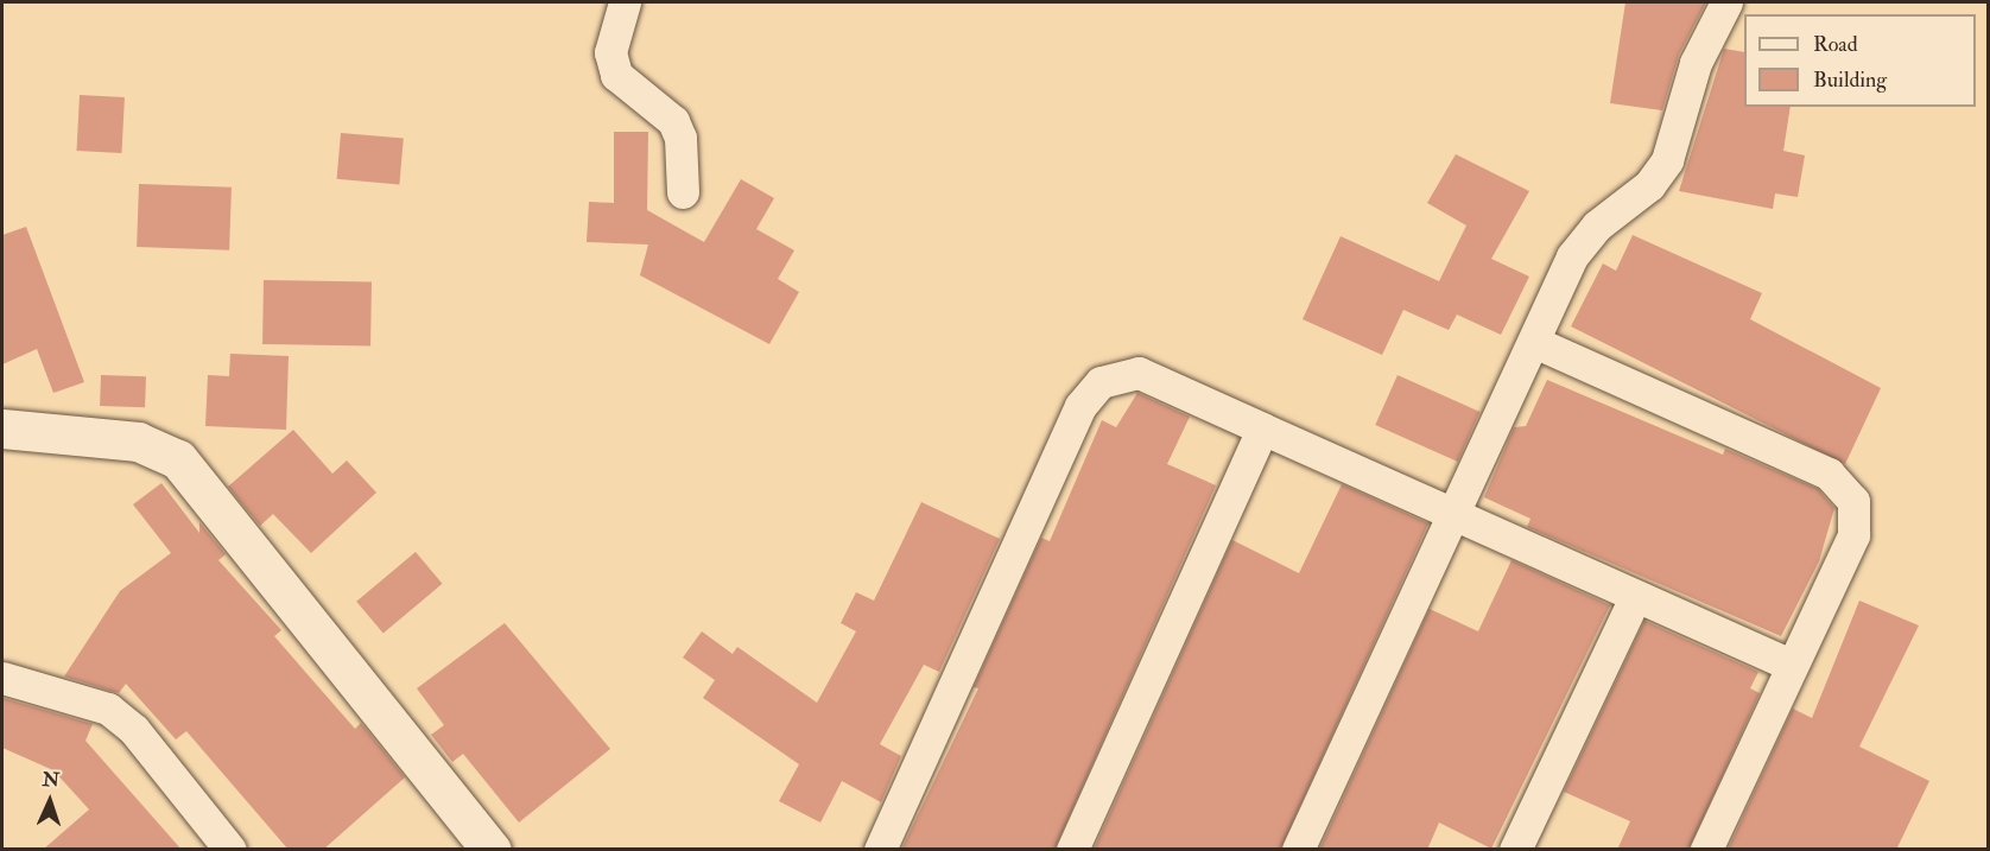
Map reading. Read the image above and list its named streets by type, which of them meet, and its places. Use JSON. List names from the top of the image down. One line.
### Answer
{"legend":["Road","Building"],"north":"top"}
